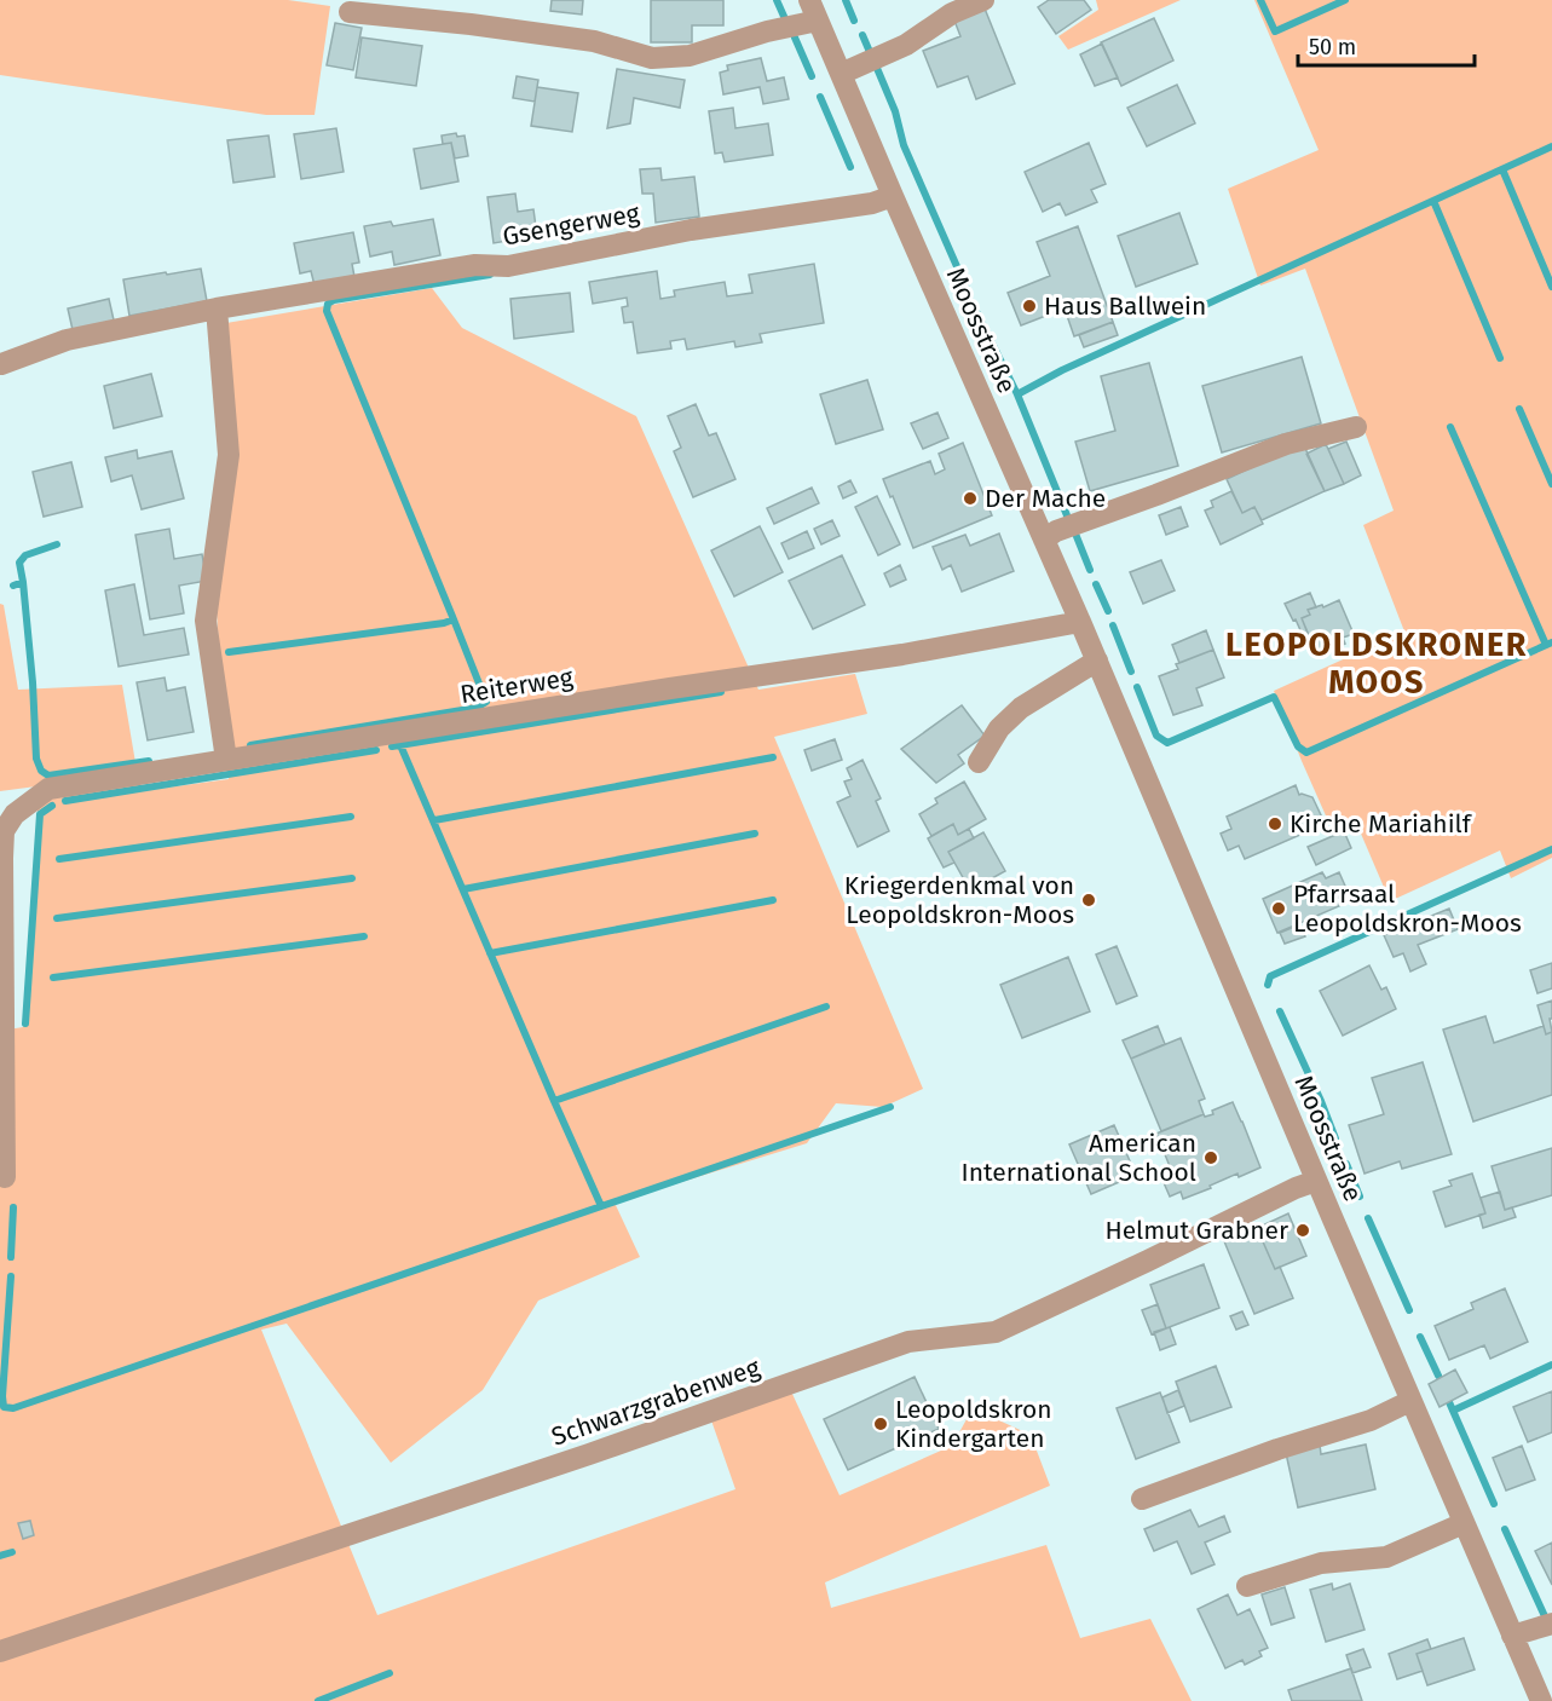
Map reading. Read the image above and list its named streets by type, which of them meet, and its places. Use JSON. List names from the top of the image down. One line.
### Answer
{"streets":{"street":["Gsengerweg","Moosstraße","Reiterweg","Schwarzgrabenweg"]},"crossings":[["Gsengerweg","Moosstraße"],["Moosstraße","Reiterweg"],["Moosstraße","Schwarzgrabenweg"]],"districts":["LEOPOLDSKRONER MOOS"],"places":["Haus Ballwein","Der Mache","Kirche Mariahilf","Kriegerdenkmal von Leopoldskron-Moos","Pfarrsaal Leopoldskron-Moos","American International School","Helmut Grabner","Leopoldskron Kindergarten"],"scale_bar":"50 m"}
